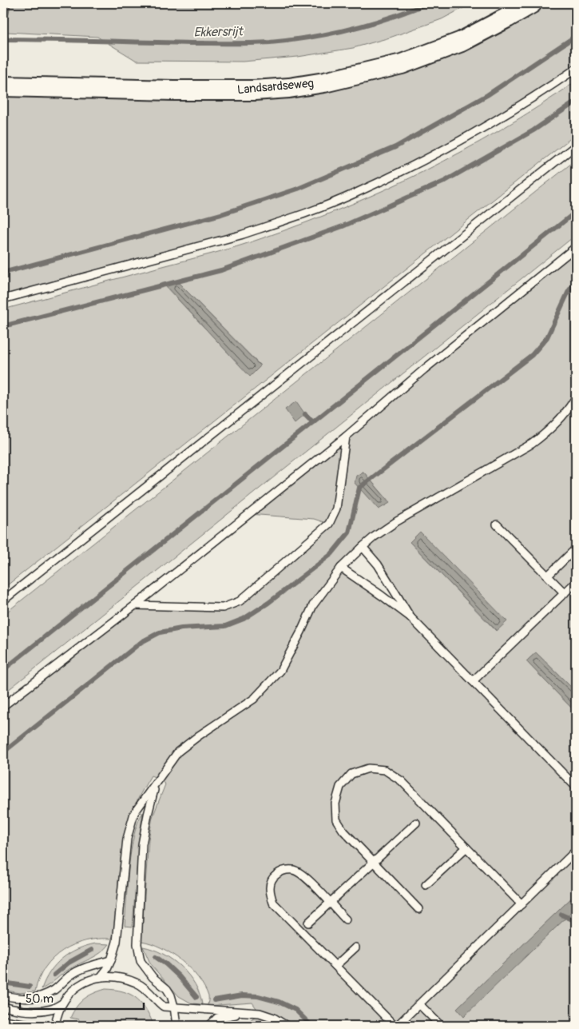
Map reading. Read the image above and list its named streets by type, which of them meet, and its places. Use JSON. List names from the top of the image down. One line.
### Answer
{"streets":{"street":["Landsardseweg"]},"water":["Ekkersrijt"],"scale_bar":"50 m"}
